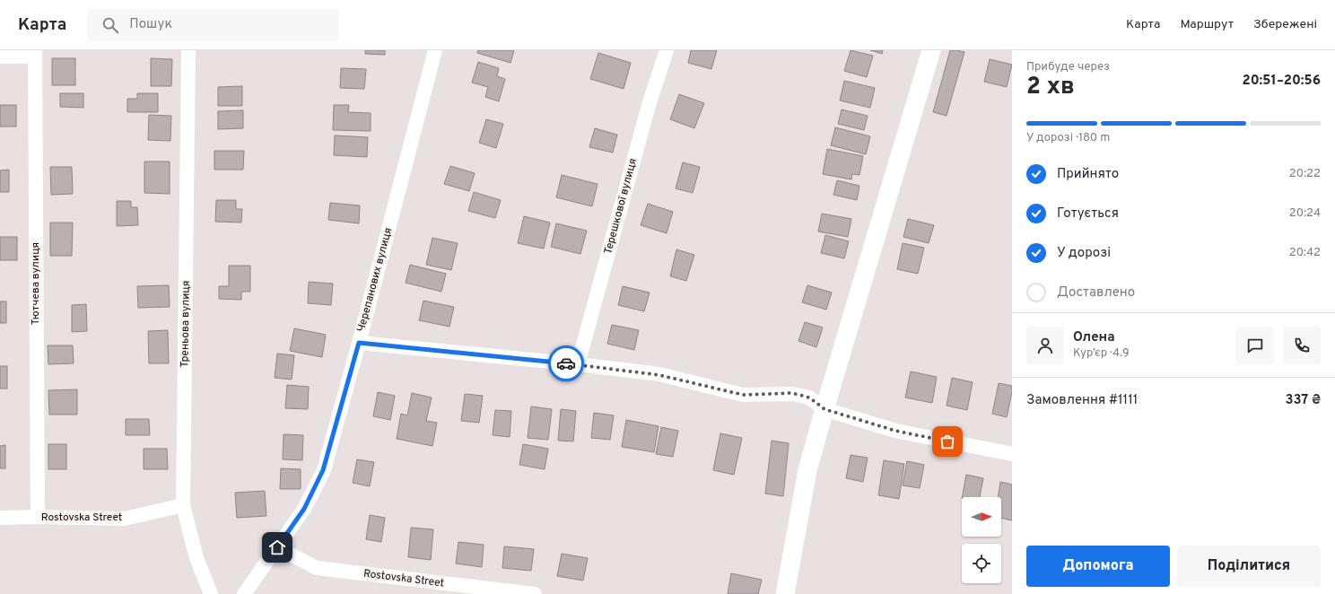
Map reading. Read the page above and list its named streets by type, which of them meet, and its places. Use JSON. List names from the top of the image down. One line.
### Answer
{"streets":{"street":["Терешкової вулиця","Черепанових вулиця","Тютчева вулиця","Треньова вулиця","Rostovska Street"]},"crossings":[["Черепанових вулиця","Rostovska Street"],["Тютчева вулиця","Rostovska Street"],["Треньова вулиця","Rostovska Street"]],"north":"right","page":{"header":"Карта","search":"Пошук","nav":["Карта","Маршрут","Збережені"],"heading":["2 хв","Прибуде через","20:51–20:56"],"panel":["Олена","Кур’єр · 4.9","Замовлення #1111","337 ₴"],"bar":"У дорозі · 180 m","list":[["Прийнято","20:22"],["Готується","20:24"],["У дорозі","20:42"],"Доставлено"],"buttons":["Допомога","Поділитися"]}}
